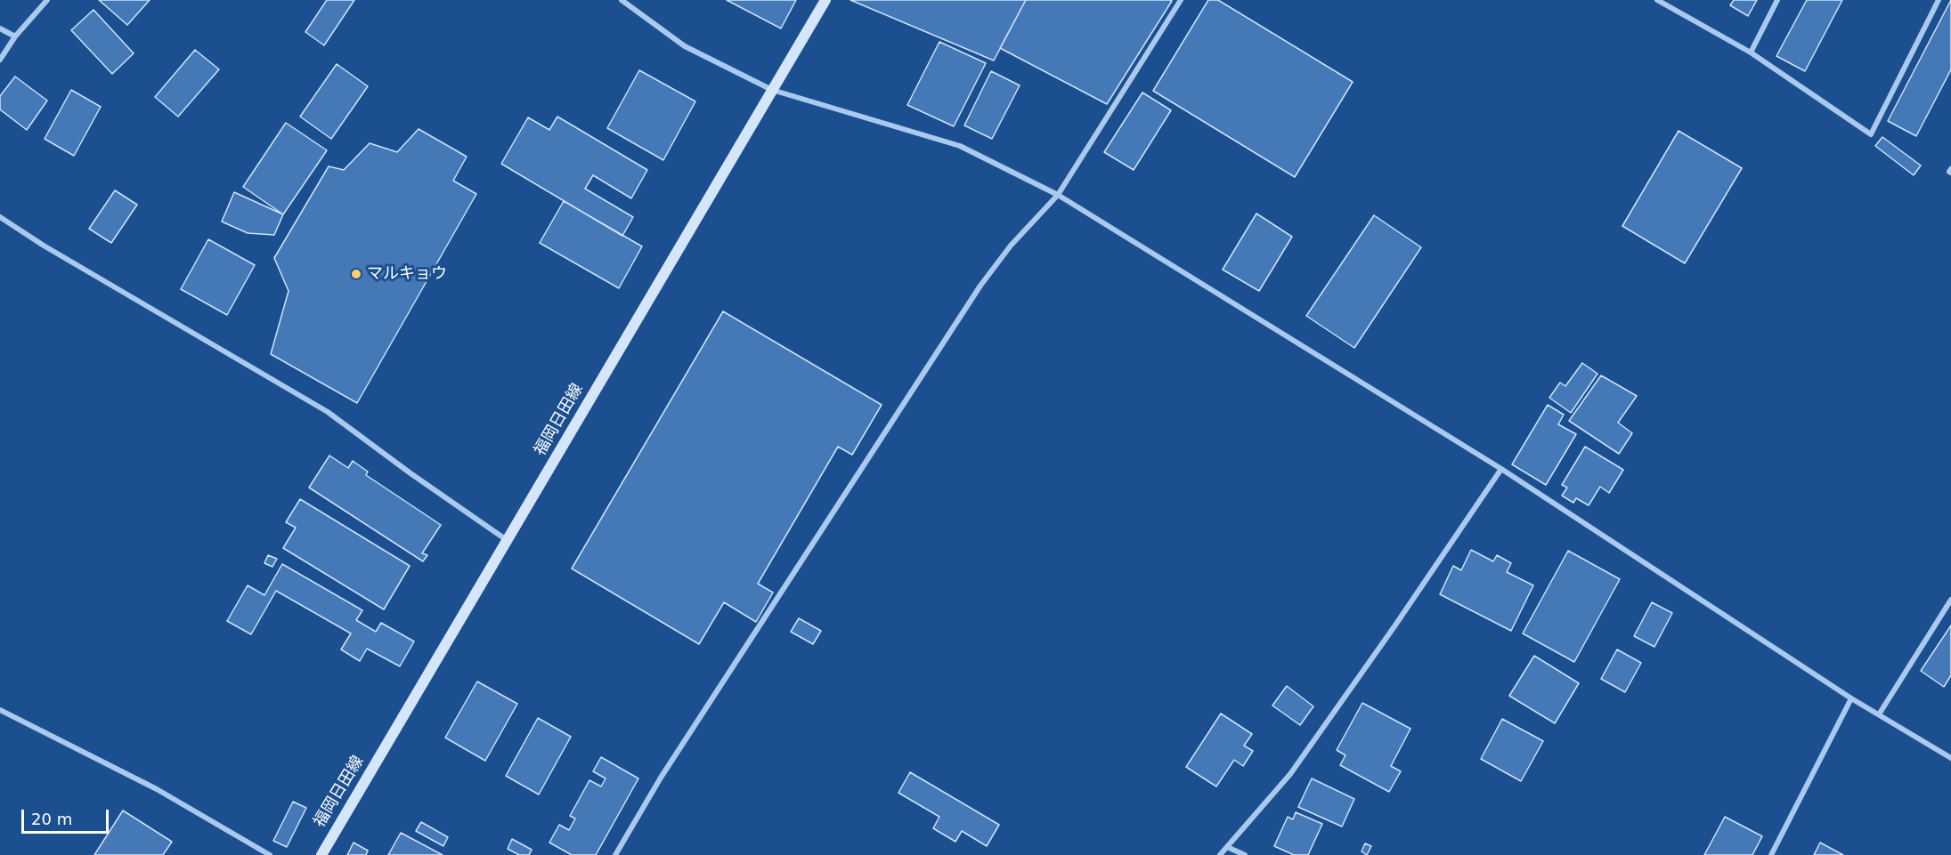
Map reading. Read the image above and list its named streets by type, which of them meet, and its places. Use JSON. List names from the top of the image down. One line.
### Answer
{"streets":{"main road":["福岡日田線"]},"places":["マルキョウ"],"scale_bar":"20 m"}
